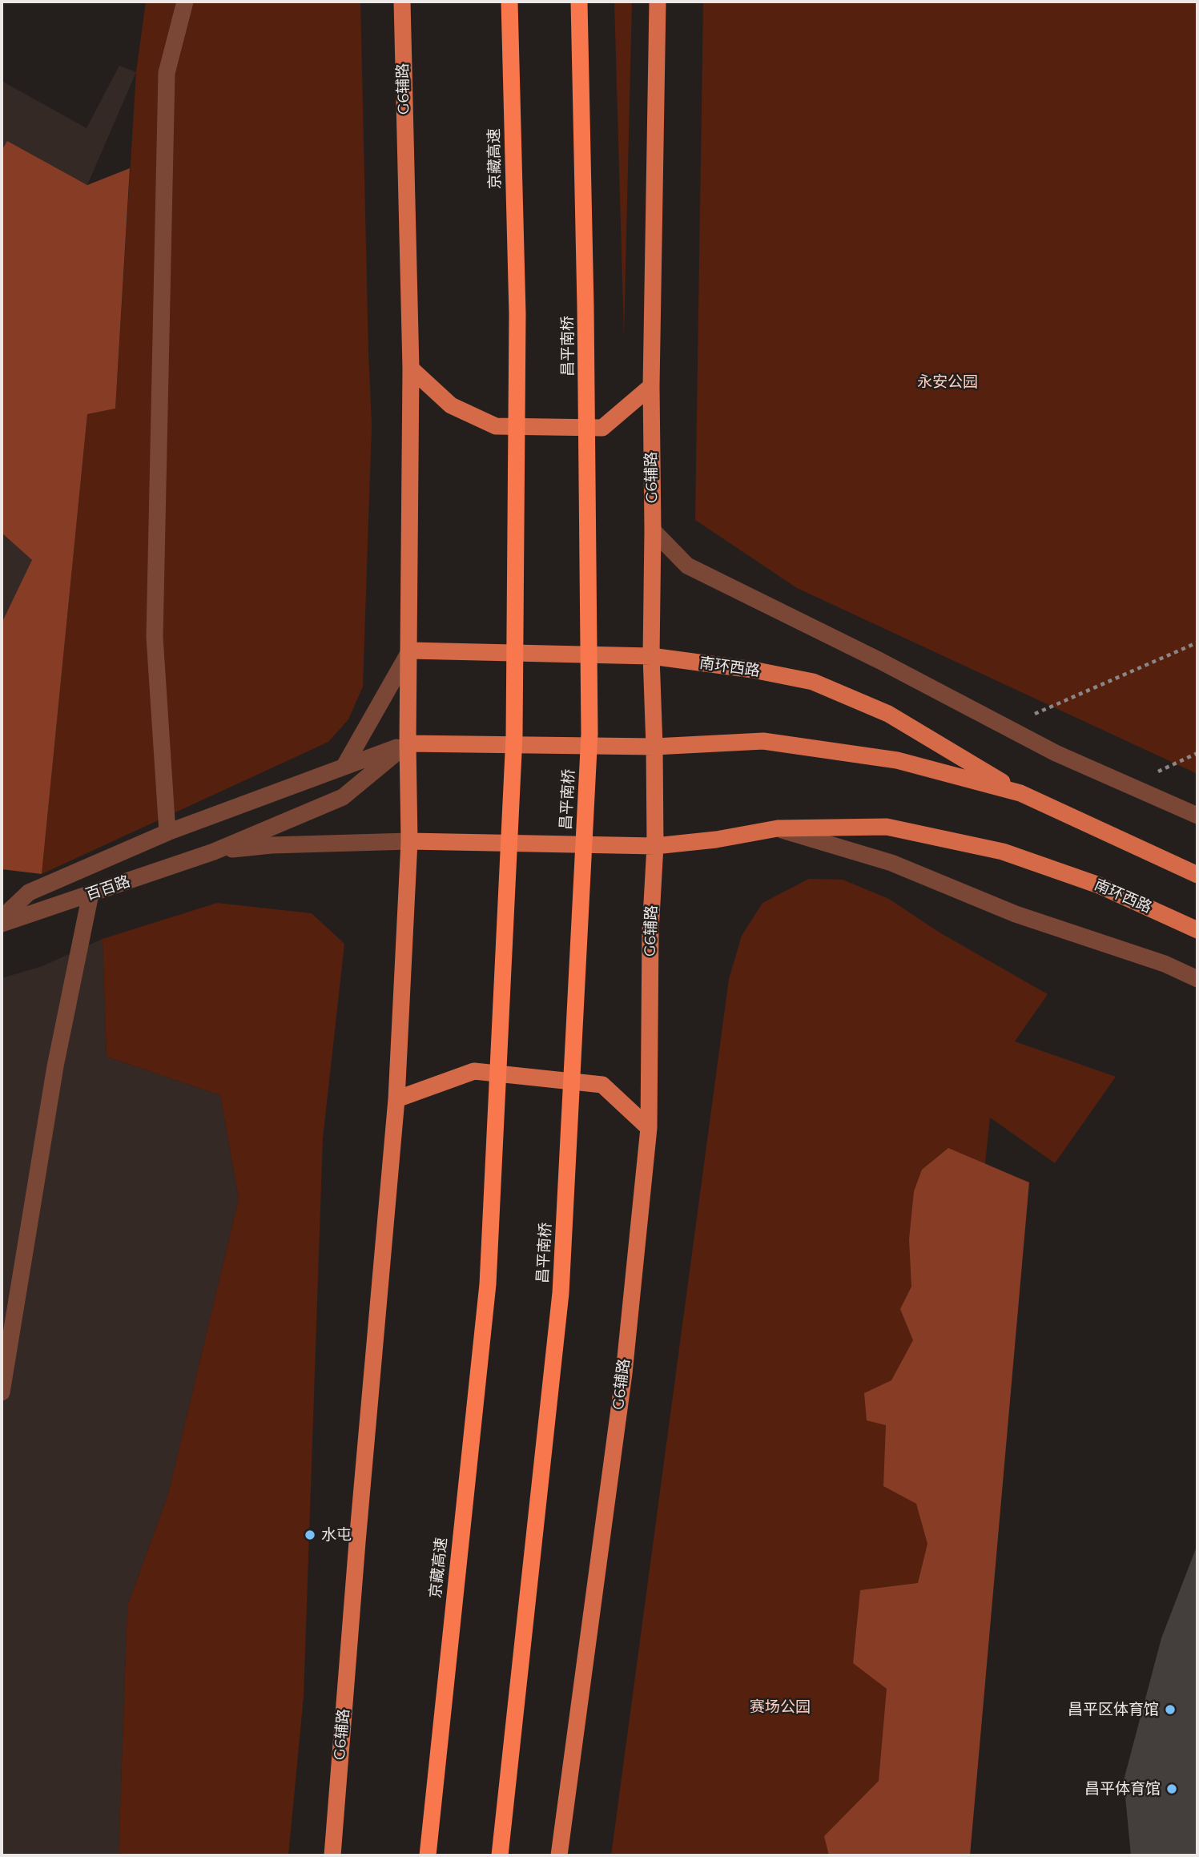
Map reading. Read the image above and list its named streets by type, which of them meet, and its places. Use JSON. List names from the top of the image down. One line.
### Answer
{"streets":{"highway":["京藏高速","昌平南桥"],"main road":["G6辅路","南环西路"],"street":["百百路"]},"crossings":[["G6辅路","南环西路"],["G6辅路","百百路"],["南环西路","百百路"]],"parks":["永安公园","赛场公园"],"places":["水屯","昌平区体育馆","昌平体育馆"]}
